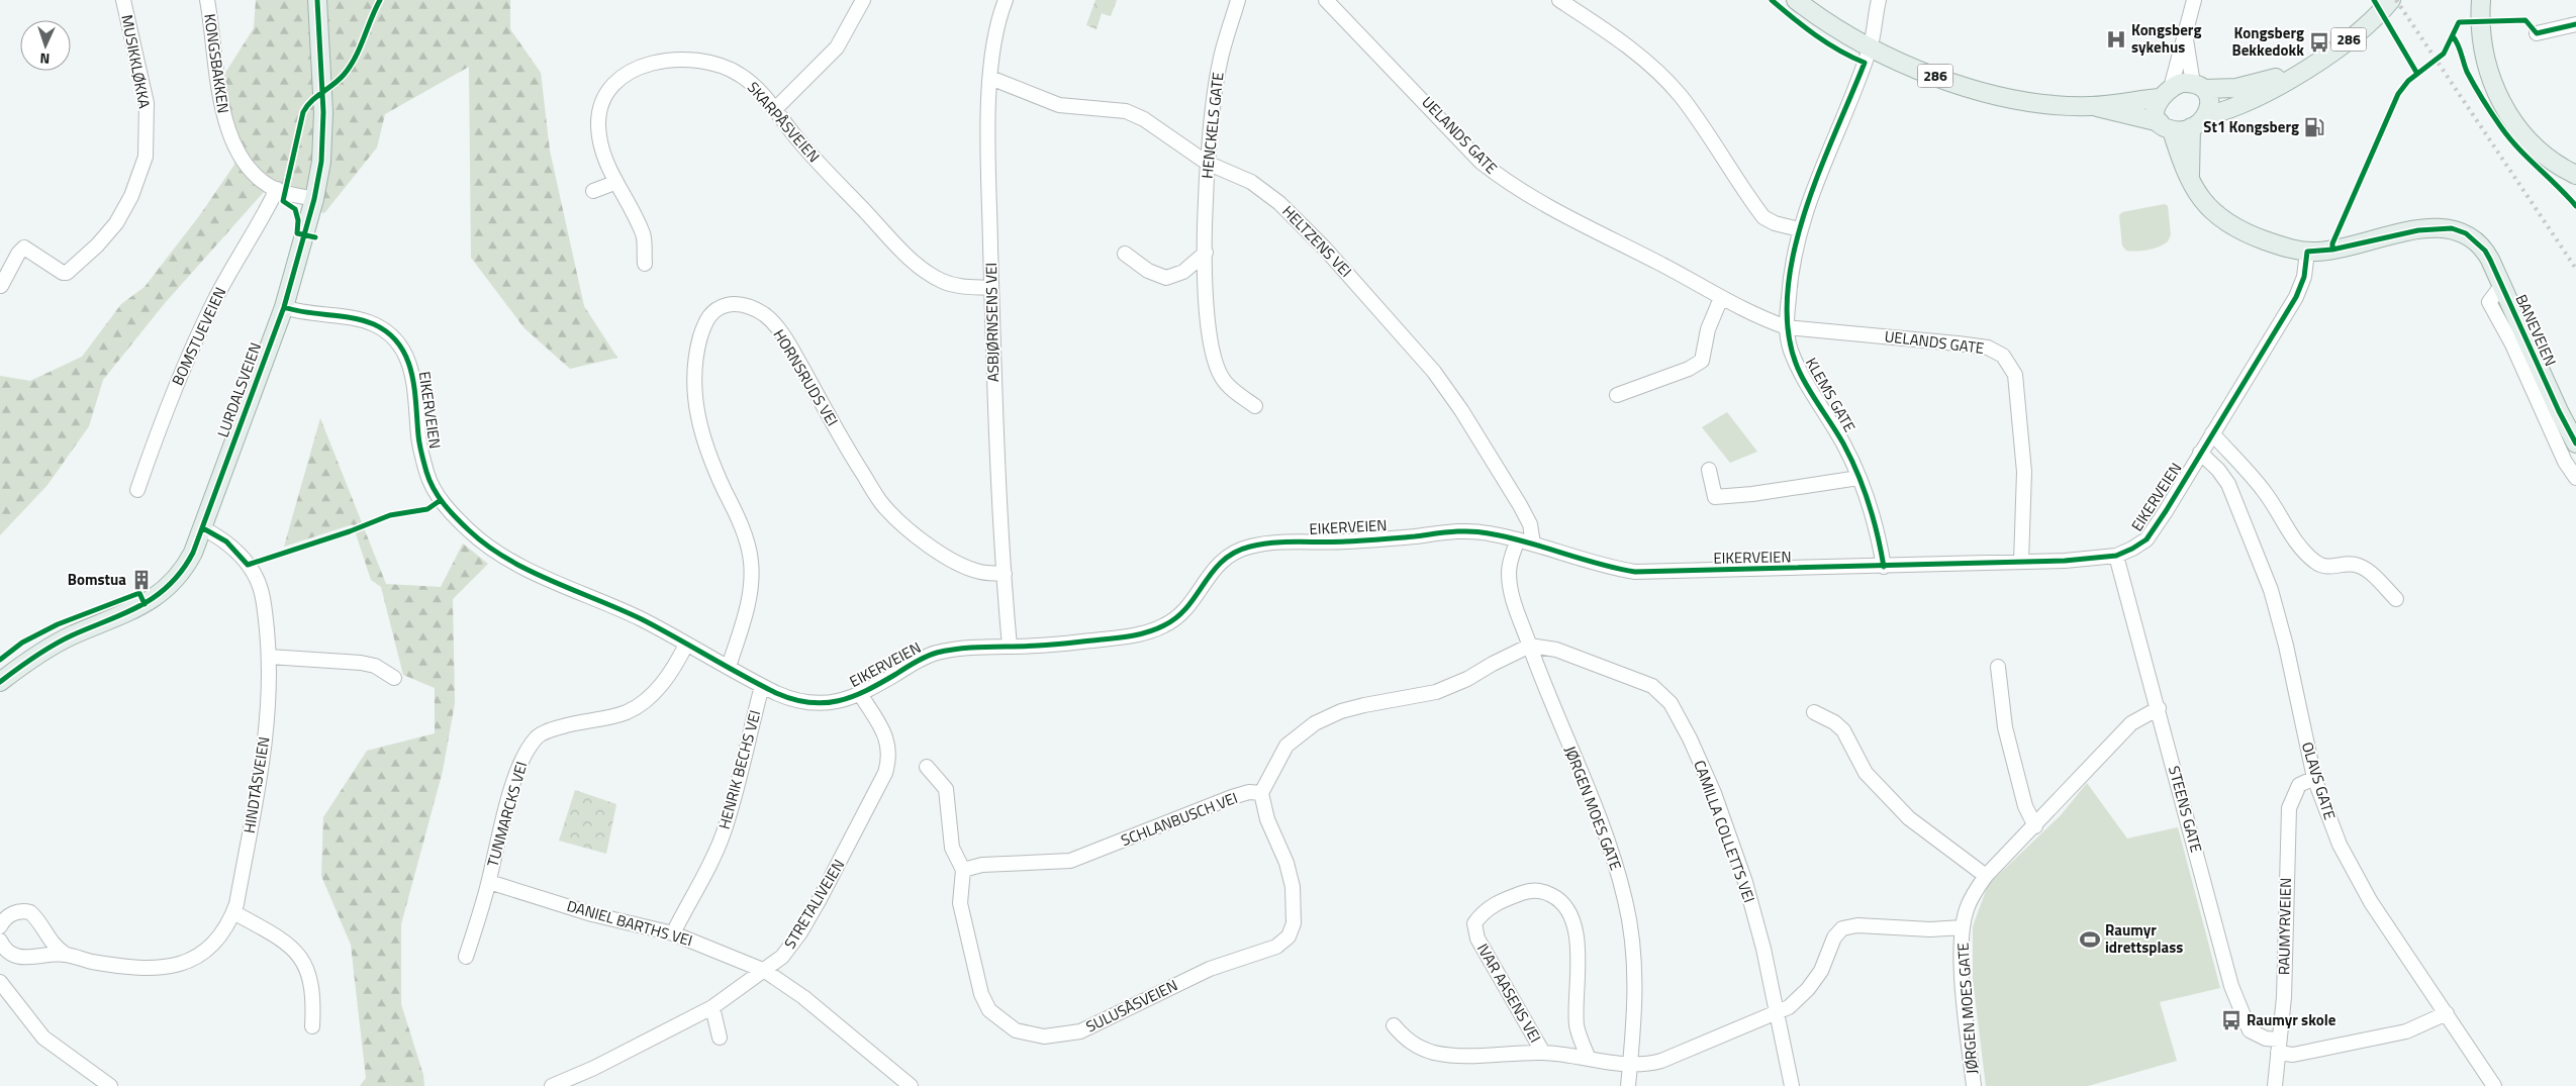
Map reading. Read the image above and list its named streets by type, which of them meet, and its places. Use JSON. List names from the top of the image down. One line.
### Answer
{"streets":{"main road":["286","BANEVEIEN","LURDALSVEIEN"],"street":["MUSIKKLØKKA","KONGSBAKKEN","SKARPÅSVEIEN","HENCKELS GATE","UELANDS GATE","HELTZENS VEI","ASBJØRNSENS VEI","BOMSTUEVEIEN","HORNSRUDS VEI","KLEMS GATE","EIKERVEIEN","HENRIK BECHS VEI","OLAVS GATE","HINDTÅSVEIEN","JØRGEN MOES GATE","STEENS GATE","TUNMARCKS VEI","SCHLANBUSCH VEI","CAMILLA COLLETTS VEI","STRETALIVEIEN","DANIEL BARTHS VEI","RAUMYRVEIEN","IVAR AASENS VEI","SULUSÅSVEIEN"]},"crossings":[["286","KLEMS GATE"],["KONGSBAKKEN","BOMSTUEVEIEN"],["KONGSBAKKEN","LURDALSVEIEN"],["SKARPÅSVEIEN","ASBJØRNSENS VEI"],["HENCKELS GATE","HELTZENS VEI"],["UELANDS GATE","KLEMS GATE"],["UELANDS GATE","EIKERVEIEN"],["HELTZENS VEI","ASBJØRNSENS VEI"],["HELTZENS VEI","EIKERVEIEN"],["ASBJØRNSENS VEI","HORNSRUDS VEI"],["ASBJØRNSENS VEI","EIKERVEIEN"],["BANEVEIEN","EIKERVEIEN"],["HORNSRUDS VEI","EIKERVEIEN"],["LURDALSVEIEN","EIKERVEIEN"],["LURDALSVEIEN","HINDTÅSVEIEN"],["KLEMS GATE","EIKERVEIEN"],["EIKERVEIEN","HENRIK BECHS VEI"],["EIKERVEIEN","OLAVS GATE"],["EIKERVEIEN","JØRGEN MOES GATE"],["EIKERVEIEN","STEENS GATE"],["EIKERVEIEN","TUNMARCKS VEI"],["EIKERVEIEN","STRETALIVEIEN"],["HENRIK BECHS VEI","DANIEL BARTHS VEI"],["OLAVS GATE","STEENS GATE"],["OLAVS GATE","RAUMYRVEIEN"],["JØRGEN MOES GATE","STEENS GATE"],["JØRGEN MOES GATE","CAMILLA COLLETTS VEI"],["JØRGEN MOES GATE","IVAR AASENS VEI"],["STEENS GATE","RAUMYRVEIEN"],["TUNMARCKS VEI","DANIEL BARTHS VEI"],["SCHLANBUSCH VEI","SULUSÅSVEIEN"],["CAMILLA COLLETTS VEI","IVAR AASENS VEI"],["STRETALIVEIEN","DANIEL BARTHS VEI"]],"places":{"hospital":["Kongsberg sykehus"],"bus stop":["Kongsberg Bekkedokk","Raumyr skole"],"fuel station":["St1 Kongsberg"],"building":["Bomstua"],"sports":["Raumyr idrettsplass"]},"north":"bottom"}
